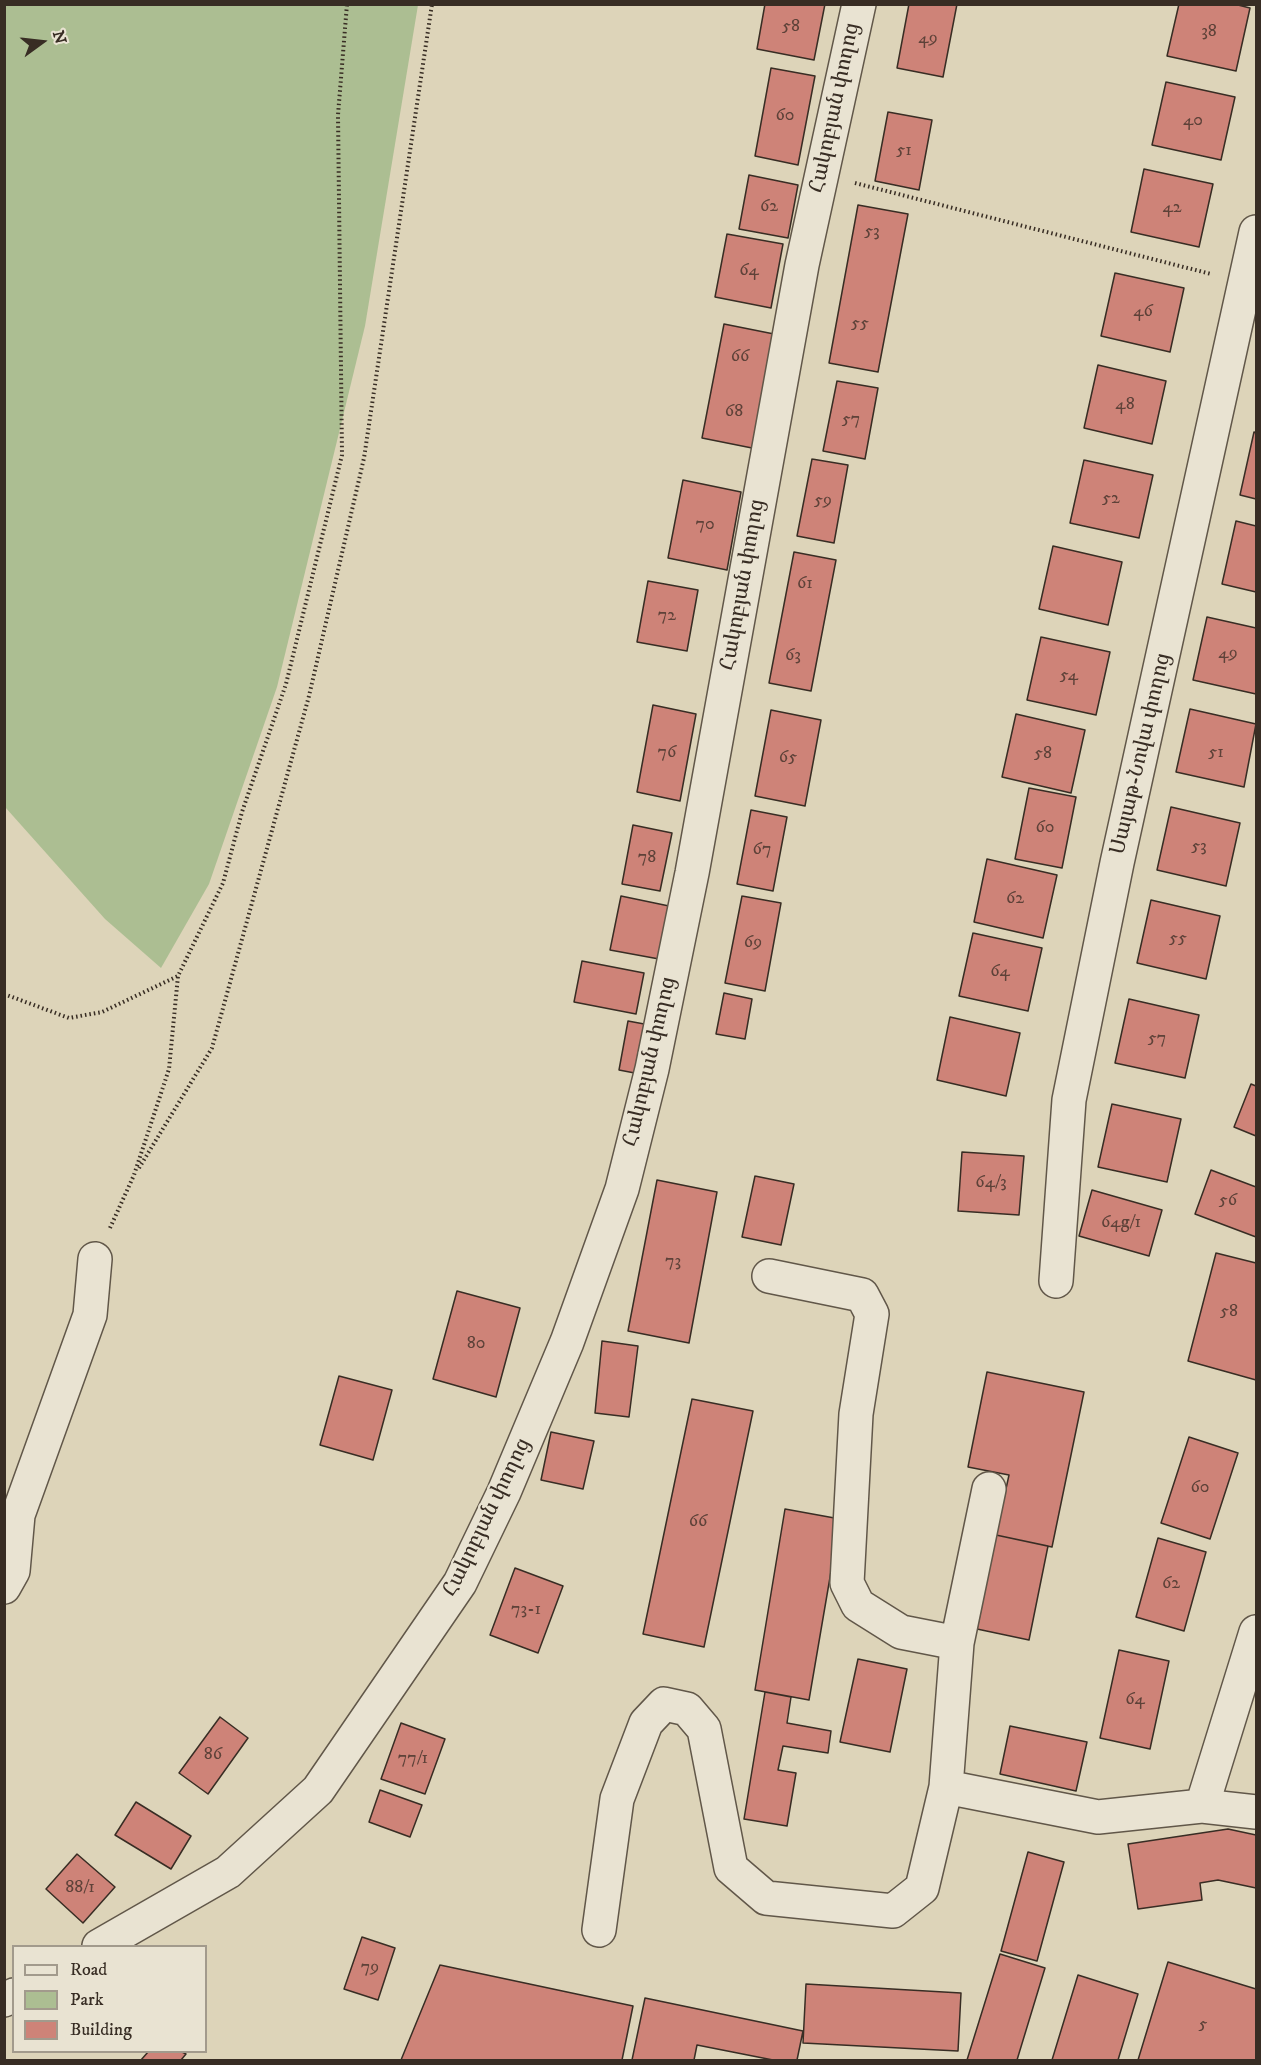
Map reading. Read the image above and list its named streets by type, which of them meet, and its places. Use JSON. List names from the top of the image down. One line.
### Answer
{"streets":{"street":["Հակոբյան փողոց","Սայաթ-Նովա փողոց"]},"house_numbers":["58","38","49","60","40","51","62","42","53","64","46","55","66","48","68","57","52","59","70","61","72","49","63","54","76","51","58","65","60","53","67","78","62","55","69","64","57","64/3","56","64g/1","73","58","80","60","66","62","73-1","64","86","77/1","88/1","79","5"],"legend":["Road","Park","Building"],"north":"right"}
